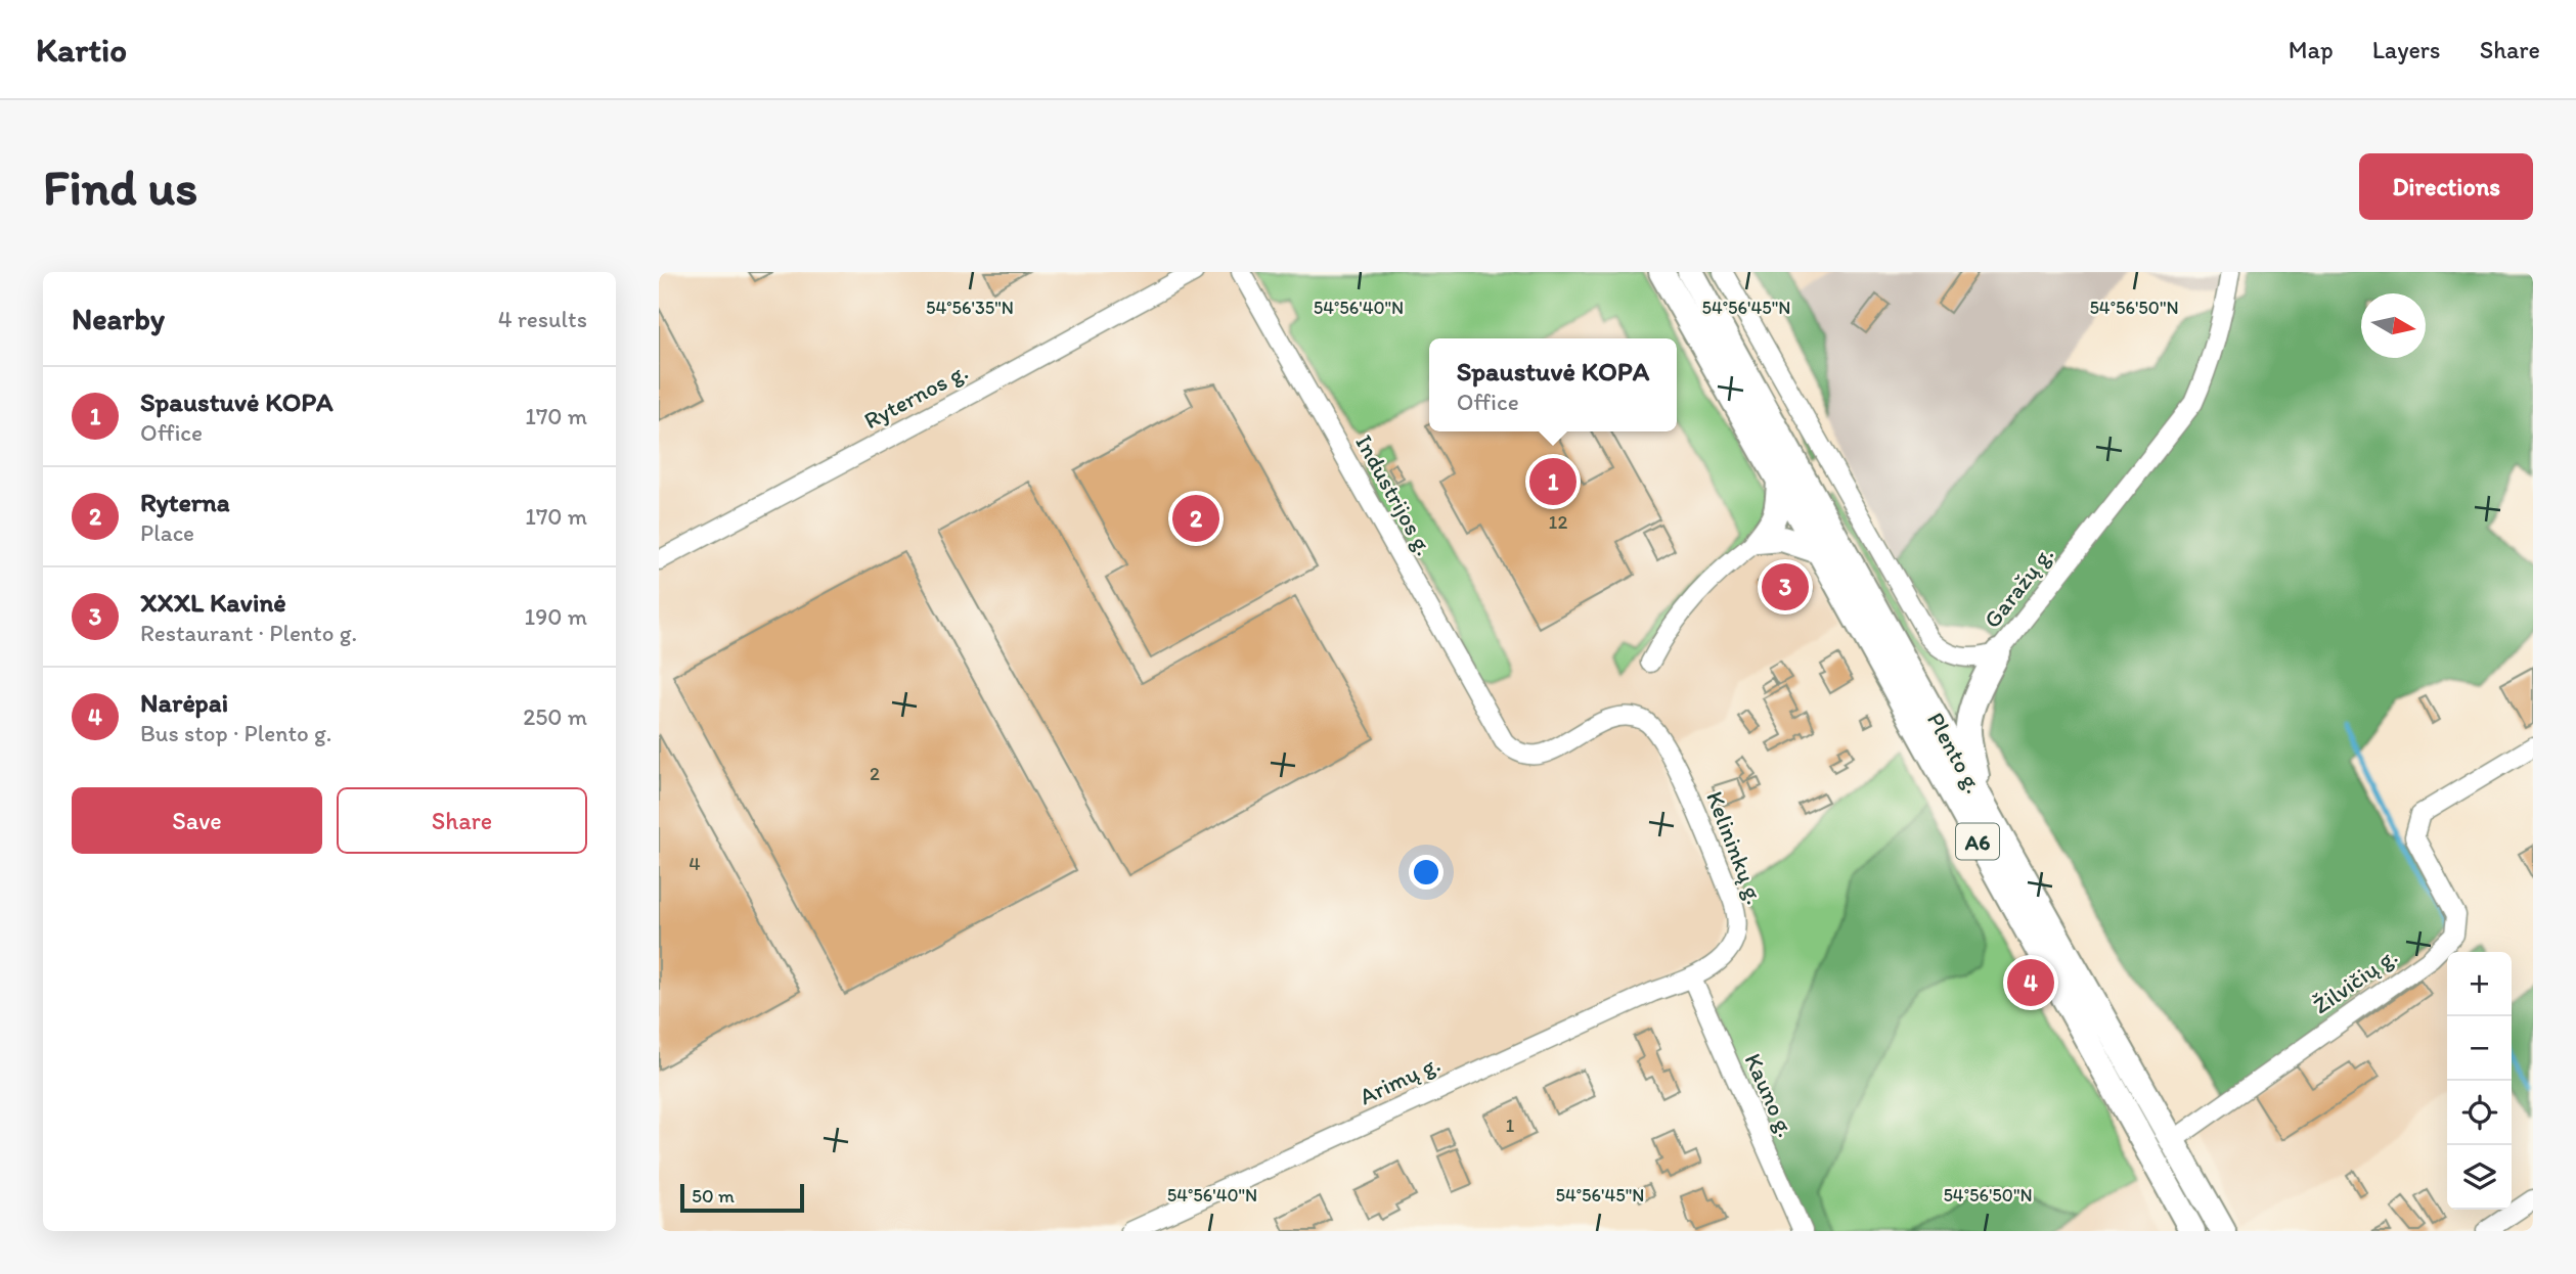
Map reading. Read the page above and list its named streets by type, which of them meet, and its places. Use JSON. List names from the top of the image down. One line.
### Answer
{"streets":{"highway":["Plento g.","A6"],"street":["Ryternos g.","Industrijos g.","Garažų g.","Kelininkų g.","Žilvičių g.","Arimų g.","Kauno g."]},"crossings":[["Industrijos g.","Kelininkų g."],["Plento g.","Žilvičių g."],["Kelininkų g.","Arimų g."],["Kelininkų g.","Kauno g."],["Arimų g.","Kauno g."]],"house_numbers":["12","2","4","1"],"scale_bar":"50 m","north":"right","page":{"header":"Kartio","nav":["Map","Layers","Share"],"buttons":["Directions",["Save","Share"]],"title":"Find us","heading":["Nearby","4 results"],"popup":["Spaustuvė KOPA","Office"],"list":[{"mark":"1","name":"Spaustuvė KOPA","note":"Office","value":"170 m"},{"mark":"2","name":"Ryterna","note":"Place","value":"170 m"},{"mark":"3","name":"XXXL Kavinė","note":"Restaurant · Plento g.","value":"190 m"},{"mark":"4","name":"Narėpai","note":"Bus stop · Plento g.","value":"250 m"}],"pins":["1","2","3","4"],"map_buttons":["+","−"],"scale":"50 m"},"coordinates":["54°56'40\"N","54°56'35\"N","54°56'45\"N","54°56'50\"N"]}
